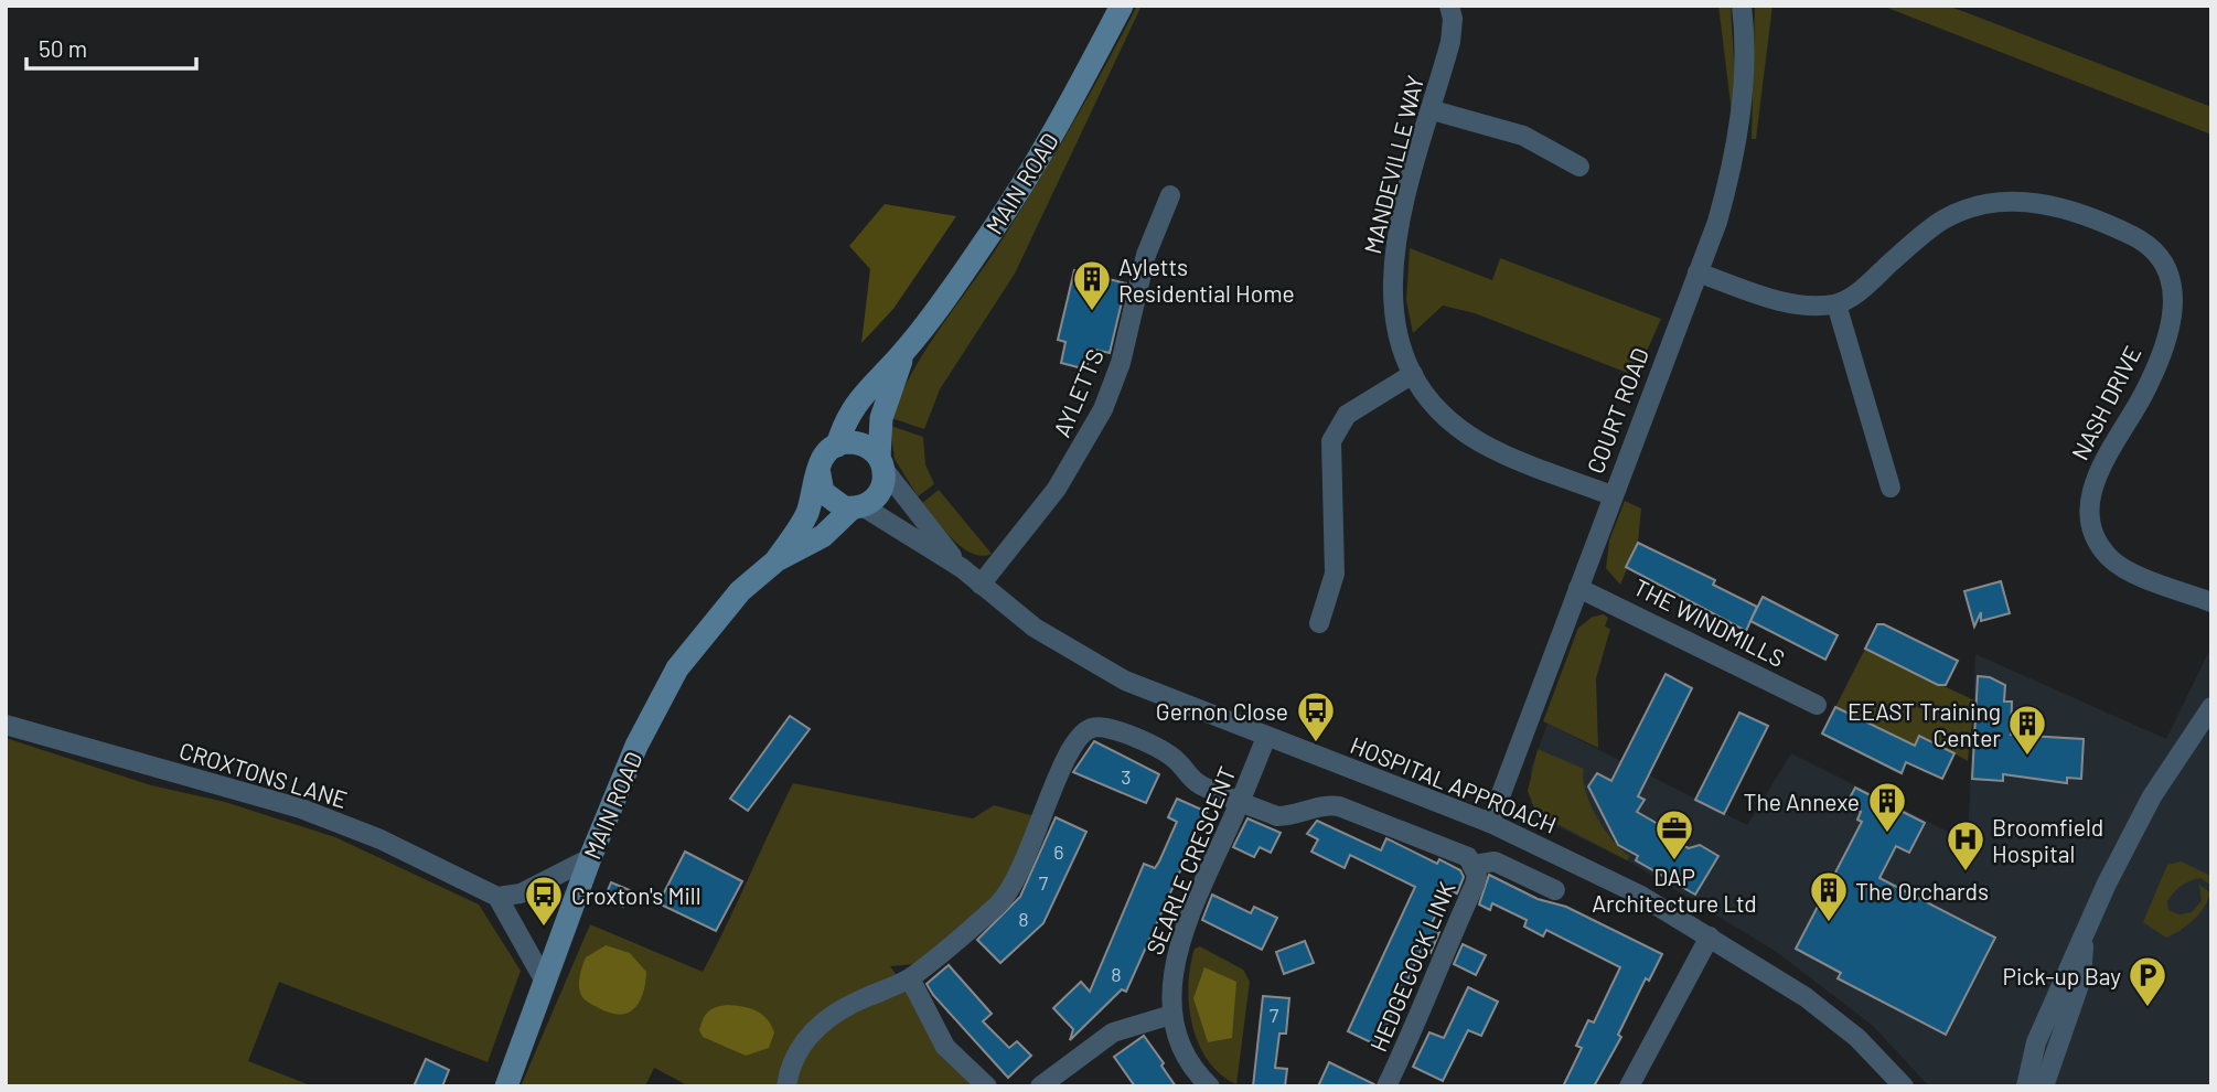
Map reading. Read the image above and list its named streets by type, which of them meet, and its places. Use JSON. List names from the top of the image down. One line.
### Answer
{"streets":{"main road":["MAIN ROAD"],"street":["MANDEVILLE WAY","AYLETTS","NASH DRIVE","COURT ROAD","THE WINDMILLS","CROXTONS LANE","HOSPITAL APPROACH","SEARLE CRESCENT","HEDGECOCK LINK"]},"crossings":[["MANDEVILLE WAY","COURT ROAD"],["MAIN ROAD","HOSPITAL APPROACH"],["AYLETTS","HOSPITAL APPROACH"],["COURT ROAD","THE WINDMILLS"],["COURT ROAD","HOSPITAL APPROACH"],["HOSPITAL APPROACH","SEARLE CRESCENT"],["SEARLE CRESCENT","HEDGECOCK LINK"]],"places":{"building":["Ayletts Residential Home","EEAST Training Center","The Annexe","The Orchards"],"bus stop":["Gernon Close","Croxton's Mill"],"office":["DAP Architecture Ltd"],"hospital":["Broomfield Hospital"],"parking":["Pick-up Bay"]},"house_numbers":["3","6","7","8","8","7"],"scale_bar":"50 m"}
